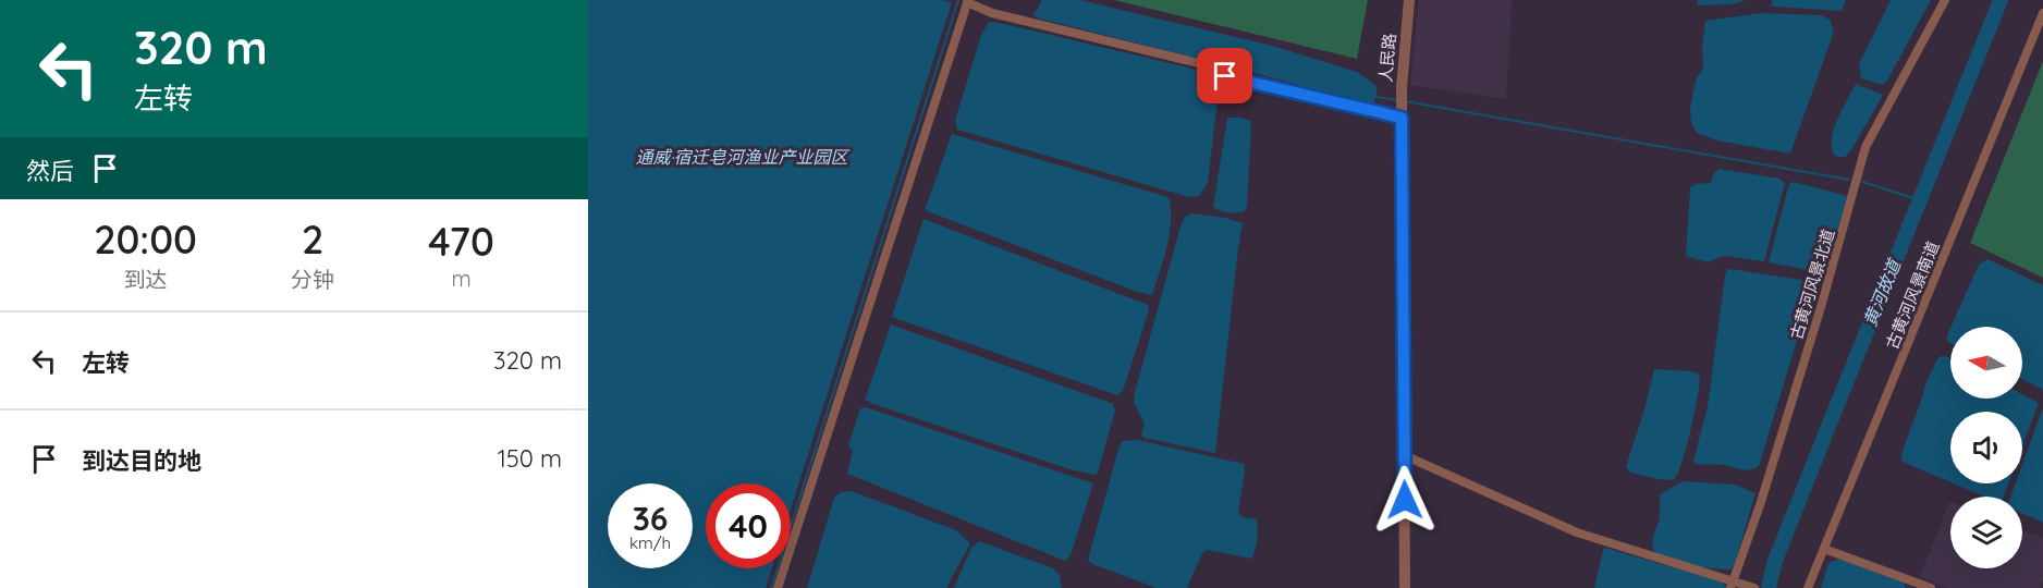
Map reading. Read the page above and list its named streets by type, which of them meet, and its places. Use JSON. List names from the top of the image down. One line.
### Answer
{"streets":{"street":["人民路","古黄河风景北道","古黄河风景南道"]},"water":["通威·宿迁皂河渔业产业园区","黄河故道"],"north":"left","page":{"turn":["320 m","左转"],"then":"然后","eta":["20:00","到达","2","分钟","470","m"],"list":[{"name":"左转","value":"320 m"},{"name":"到达目的地","value":"150 m"}],"speed":"36 km/h","limit":"40"}}
